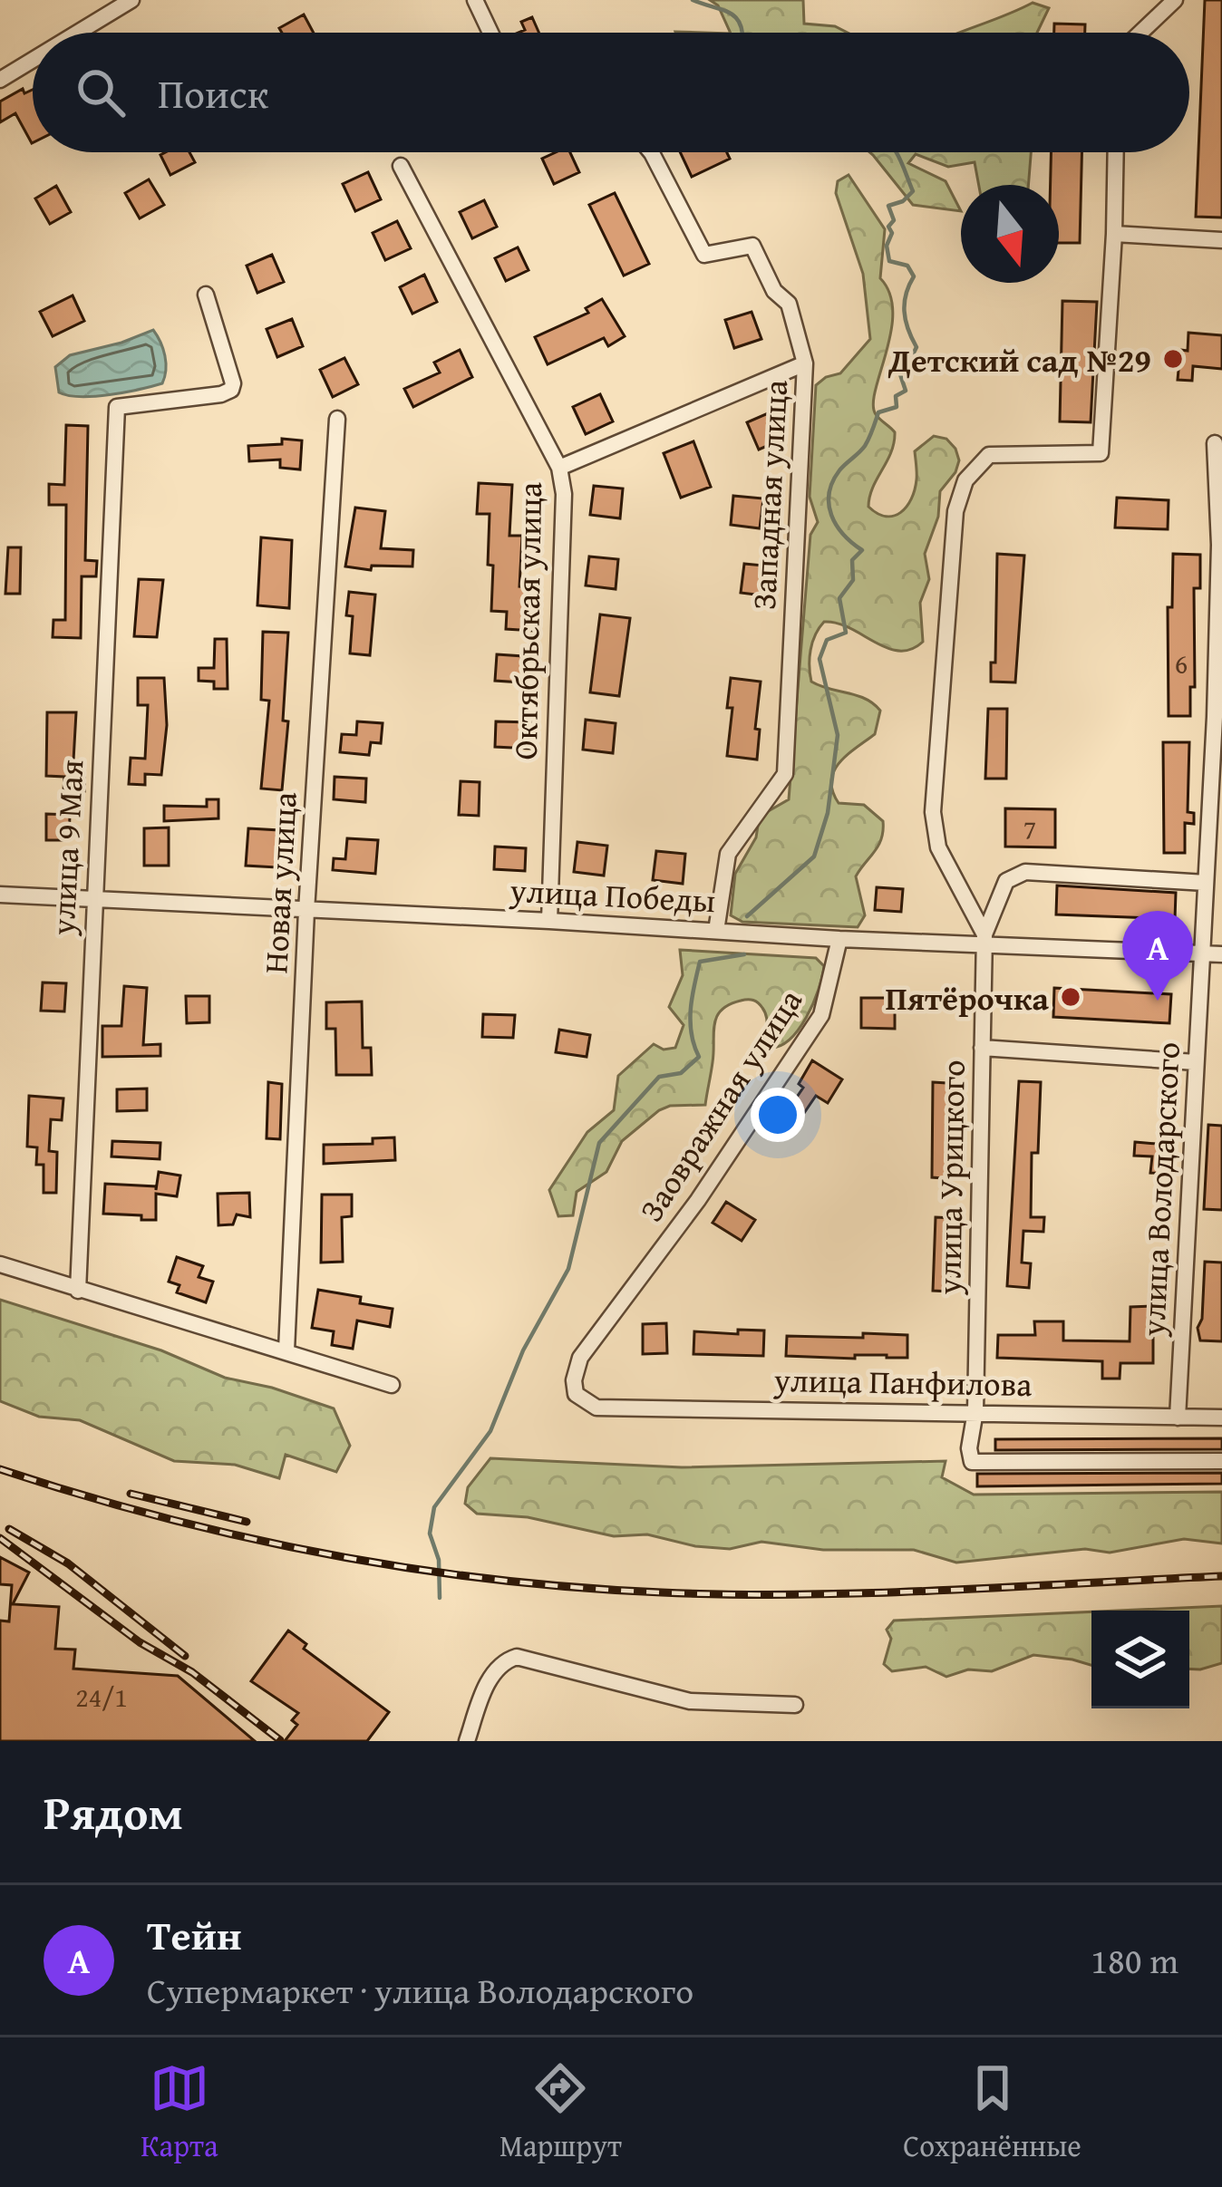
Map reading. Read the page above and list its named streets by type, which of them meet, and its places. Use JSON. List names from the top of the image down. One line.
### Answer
{"streets":{"street":["Западная улица","Октябрьская улица","улица 9 Мая","Новая улица","улица Победы","Заовражная улица","улица Урицкого","улица Володарского","улица Панфилова"]},"crossings":[["Западная улица","улица Победы"],["Октябрьская улица","улица Победы"],["улица 9 Мая","улица Победы"],["Новая улица","улица Победы"],["улица Победы","Заовражная улица"],["улица Победы","улица Урицкого"],["улица Победы","улица Володарского"],["Заовражная улица","улица Панфилова"],["улица Урицкого","улица Панфилова"],["улица Володарского","улица Панфилова"]],"places":["Детский сад №29","Пятёрочка"],"house_numbers":["6","7","24/1"],"north":"bottom","page":{"search":"Поиск","pins":"A","heading":"Рядом","list":[{"mark":"A","name":"Тейн","note":"Супермаркет · улица Володарского","value":"180 m"}],"nav":["Карта","Маршрут","Сохранённые"]}}
